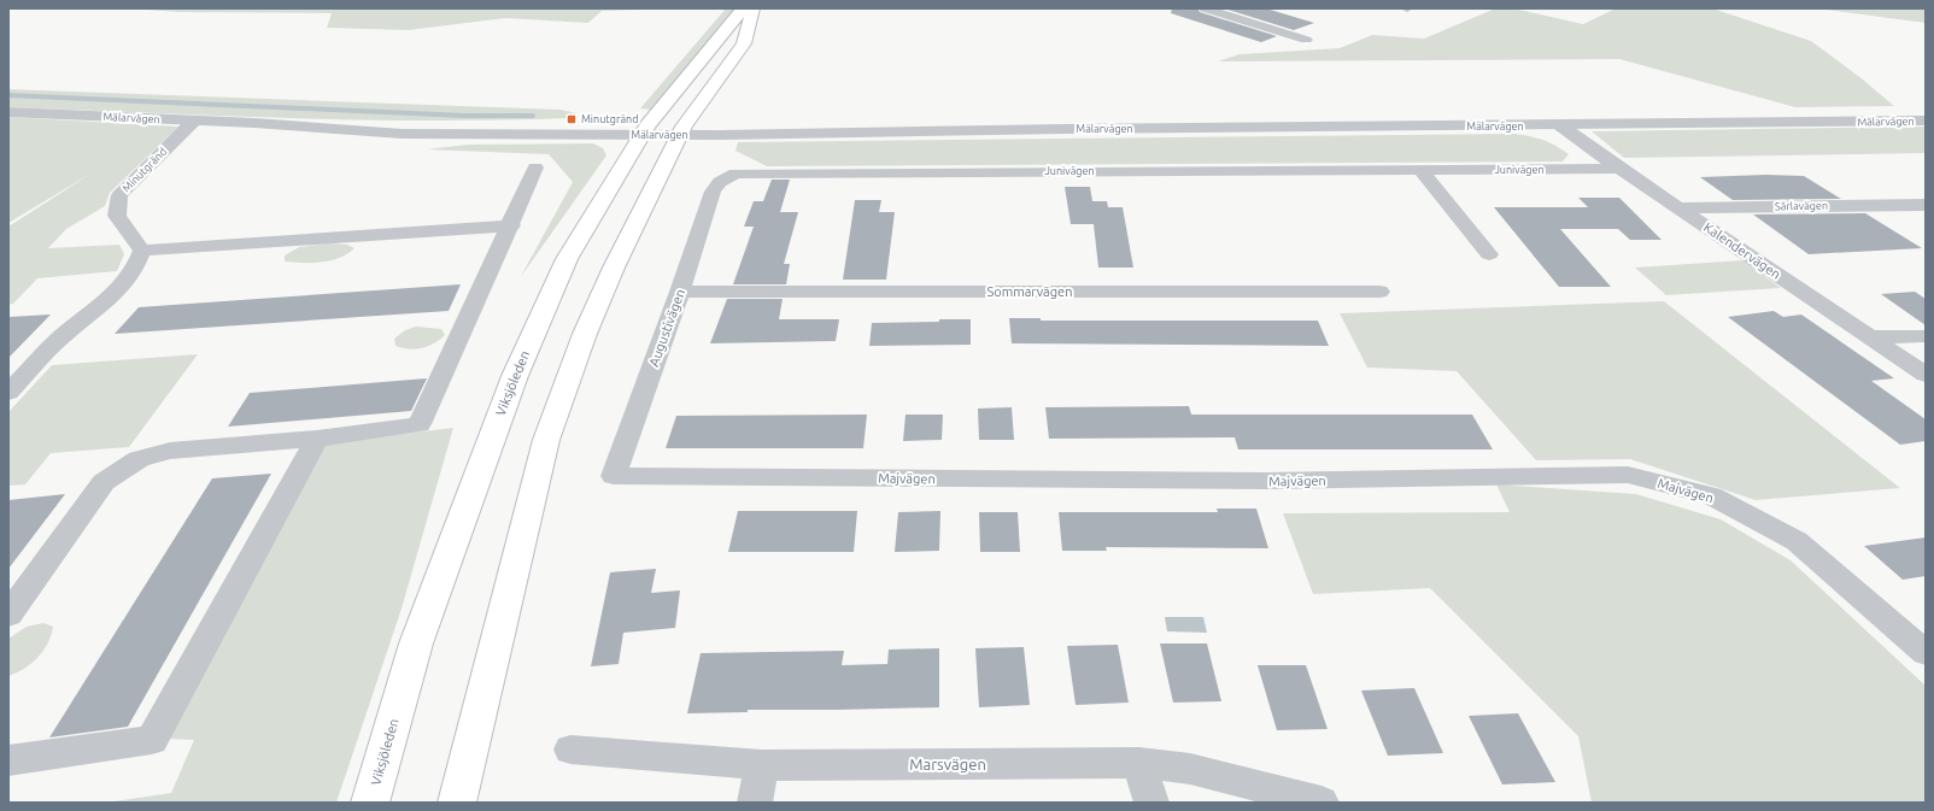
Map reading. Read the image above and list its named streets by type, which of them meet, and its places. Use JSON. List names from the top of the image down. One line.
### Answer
{"streets":{"main road":["Viksjöleden"],"street":["Mälarvägen","Minutgränd","Junivägen","Särlavägen","Kalendervägen","Sommarvägen","Augustivägen","Majvägen","Marsvägen"]},"crossings":[["Mälarvägen","Minutgränd"],["Mälarvägen","Kalendervägen"],["Mälarvägen","Viksjöleden"],["Junivägen","Kalendervägen"],["Junivägen","Augustivägen"],["Särlavägen","Kalendervägen"],["Sommarvägen","Augustivägen"],["Augustivägen","Majvägen"]],"places":{"transit":["Minutgränd"]}}
